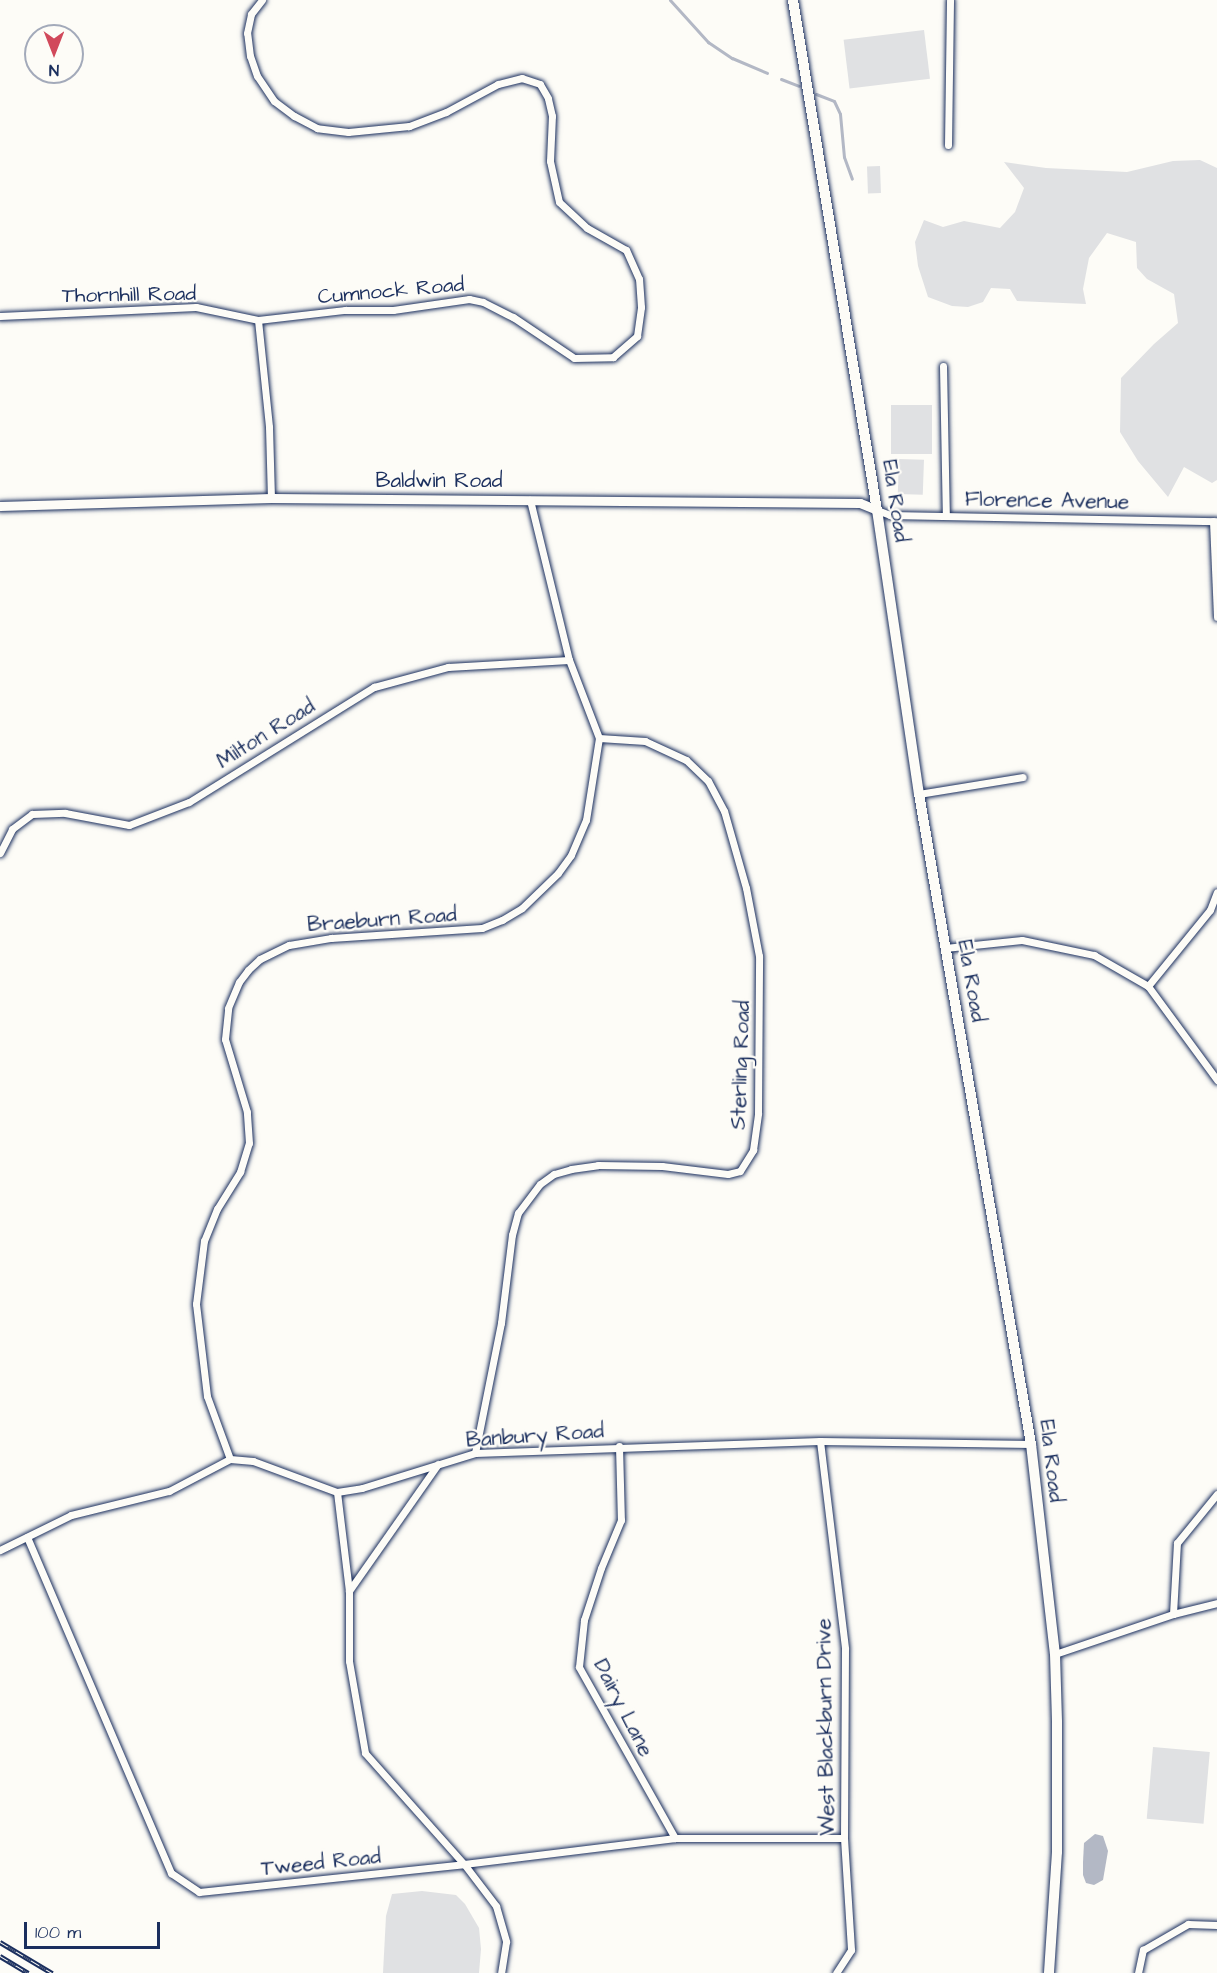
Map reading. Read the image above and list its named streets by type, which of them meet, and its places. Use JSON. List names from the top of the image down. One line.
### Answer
{"streets":{"main road":["Ela Road"],"street":["Cumnock Road","Thornhill Road","Baldwin Road","Florence Avenue","Milton Road","Braeburn Road","Sterling Road","Banbury Road","Dairy Lane","West Blackburn Drive","Tweed Road"]},"crossings":[["Cumnock Road","Thornhill Road"],["Baldwin Road","Ela Road"],["Baldwin Road","Florence Avenue"],["Ela Road","Florence Avenue"],["Ela Road","Banbury Road"],["Braeburn Road","Sterling Road"],["Sterling Road","Banbury Road"],["Banbury Road","Dairy Lane"],["Banbury Road","West Blackburn Drive"],["Dairy Lane","Tweed Road"],["West Blackburn Drive","Tweed Road"]],"scale_bar":"100 m","north":"bottom"}
